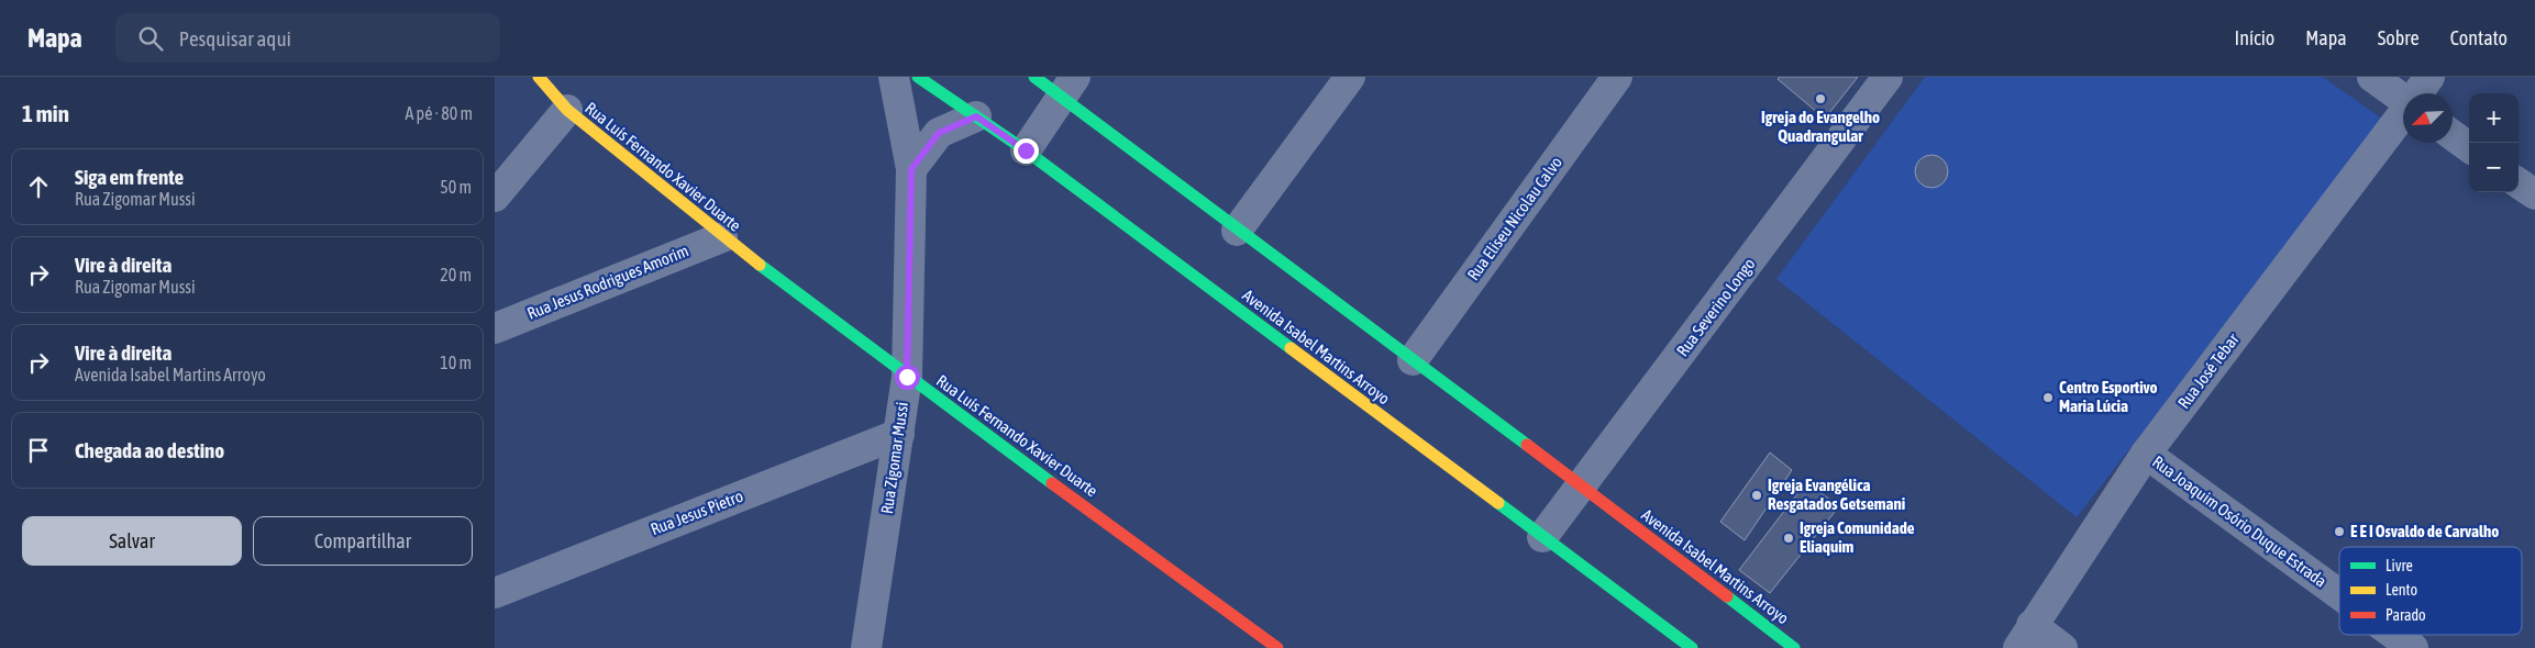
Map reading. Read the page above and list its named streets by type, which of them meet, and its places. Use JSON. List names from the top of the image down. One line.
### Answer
{"streets":{"street":["Rua Luís Fernando Xavier Duarte","Rua Eliseu Nicolau Calvo","Rua Jesus Rodrigues Amorim","Rua Severino Longo","Avenida Isabel Martins Arroyo","Rua José Tebar","Rua Zigomar Mussi","Rua Jesus Pietro","Rua Joaquim Osório Duque Estrada"]},"crossings":[["Rua Luís Fernando Xavier Duarte","Rua Jesus Rodrigues Amorim"],["Rua Luís Fernando Xavier Duarte","Rua Zigomar Mussi"],["Rua Eliseu Nicolau Calvo","Avenida Isabel Martins Arroyo"],["Rua Severino Longo","Avenida Isabel Martins Arroyo"],["Rua José Tebar","Rua Joaquim Osório Duque Estrada"],["Rua Zigomar Mussi","Rua Jesus Pietro"]],"places":["Igreja do Evangelho Quadrangular","Centro Esportivo Maria Lúcia","Igreja Evangélica Resgatados Getsemani","E E I Osvaldo de Carvalho","Igreja Comunidade Eliaquim"],"legend":["Livre","Lento","Parado"],"north":"bottom left","page":{"header":"Mapa","search":"Pesquisar aqui","nav":["Início","Mapa","Sobre","Contato"],"heading":["1 min","A pé · 80 m"],"map_buttons":["+","−"],"list":[["Siga em frente","Rua Zigomar Mussi","50 m"],["Vire à direita","Rua Zigomar Mussi","20 m"],["Vire à direita","Avenida Isabel Martins Arroyo","10 m"],"Chegada ao destino"],"buttons":["Salvar","Compartilhar"]}}
